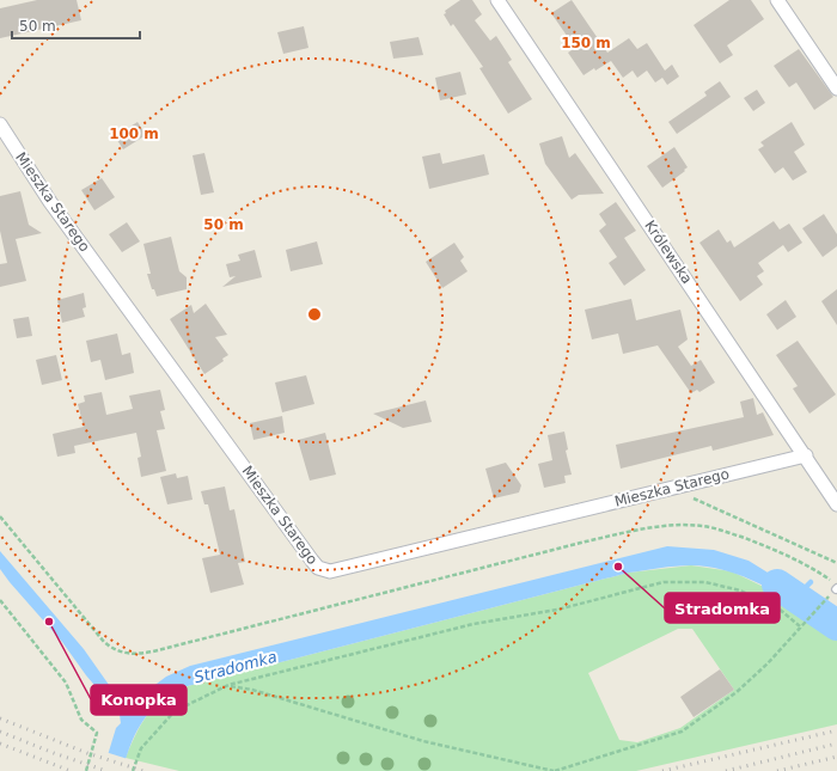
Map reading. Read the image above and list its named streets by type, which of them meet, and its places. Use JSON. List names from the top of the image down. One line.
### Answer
{"streets":{"street":["Mieszka Starego","Królewska"]},"crossings":[["Mieszka Starego","Królewska"]],"water":["Stradomka"],"places":["Stradomka","Konopka"],"scale_bar":"50 m","rings":["150 m","100 m","50 m"]}
